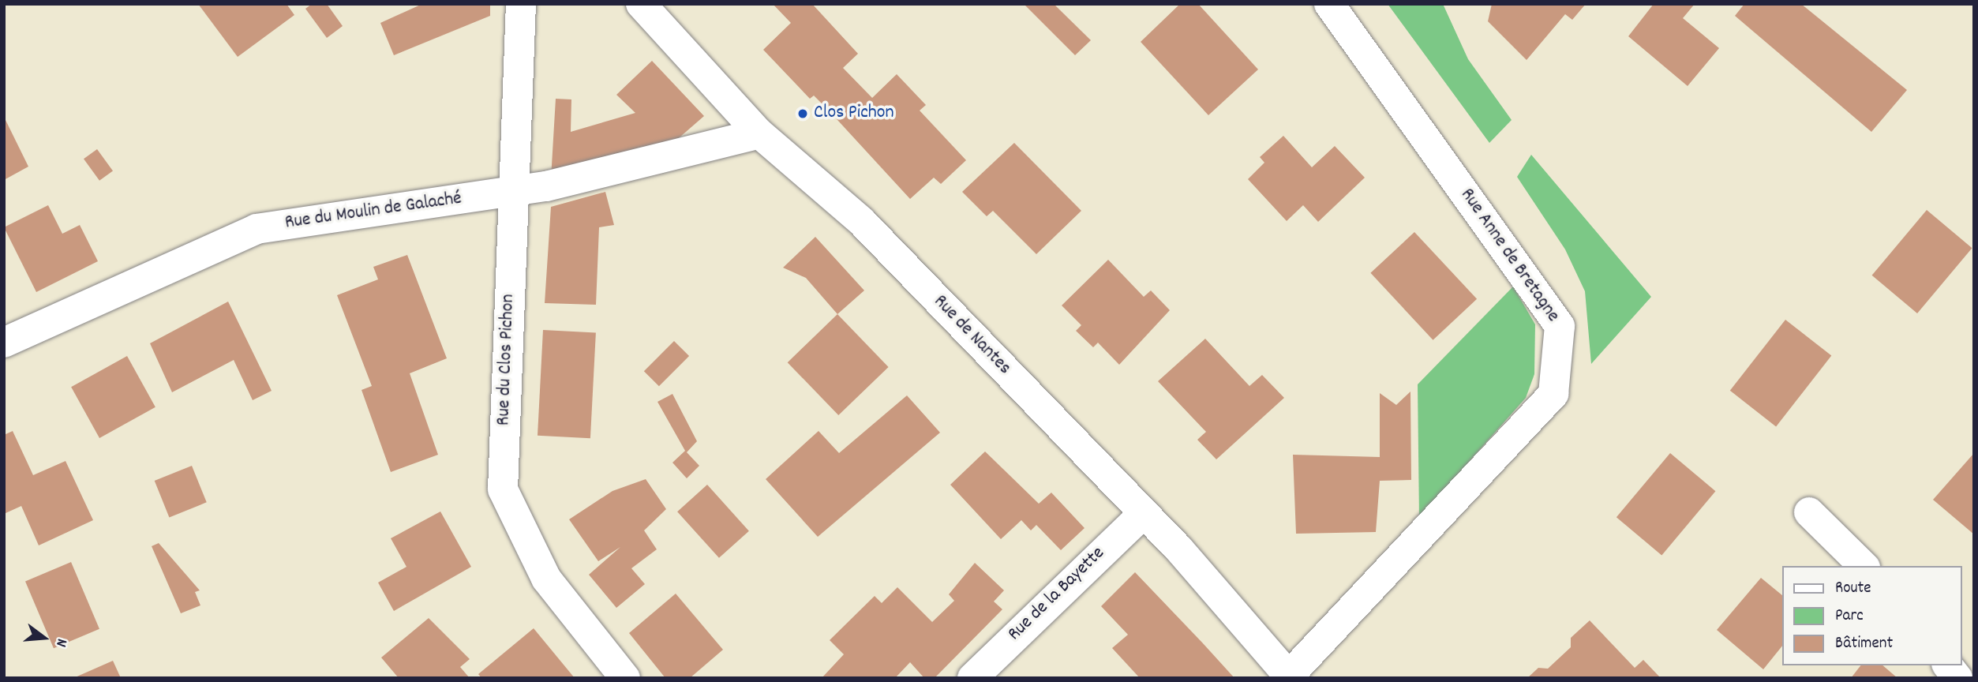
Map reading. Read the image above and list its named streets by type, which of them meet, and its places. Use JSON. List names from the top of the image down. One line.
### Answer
{"streets":{"street":["Rue du Moulin de Galaché","Rue Anne de Bretagne","Rue de Nantes","Rue du Clos Pichon","Rue de la Bayette"]},"crossings":[["Rue du Moulin de Galaché","Rue de Nantes"],["Rue du Moulin de Galaché","Rue du Clos Pichon"],["Rue Anne de Bretagne","Rue de Nantes"],["Rue de Nantes","Rue de la Bayette"]],"places":["Clos Pichon"],"legend":["Route","Parc","Bâtiment"],"north":"right"}
